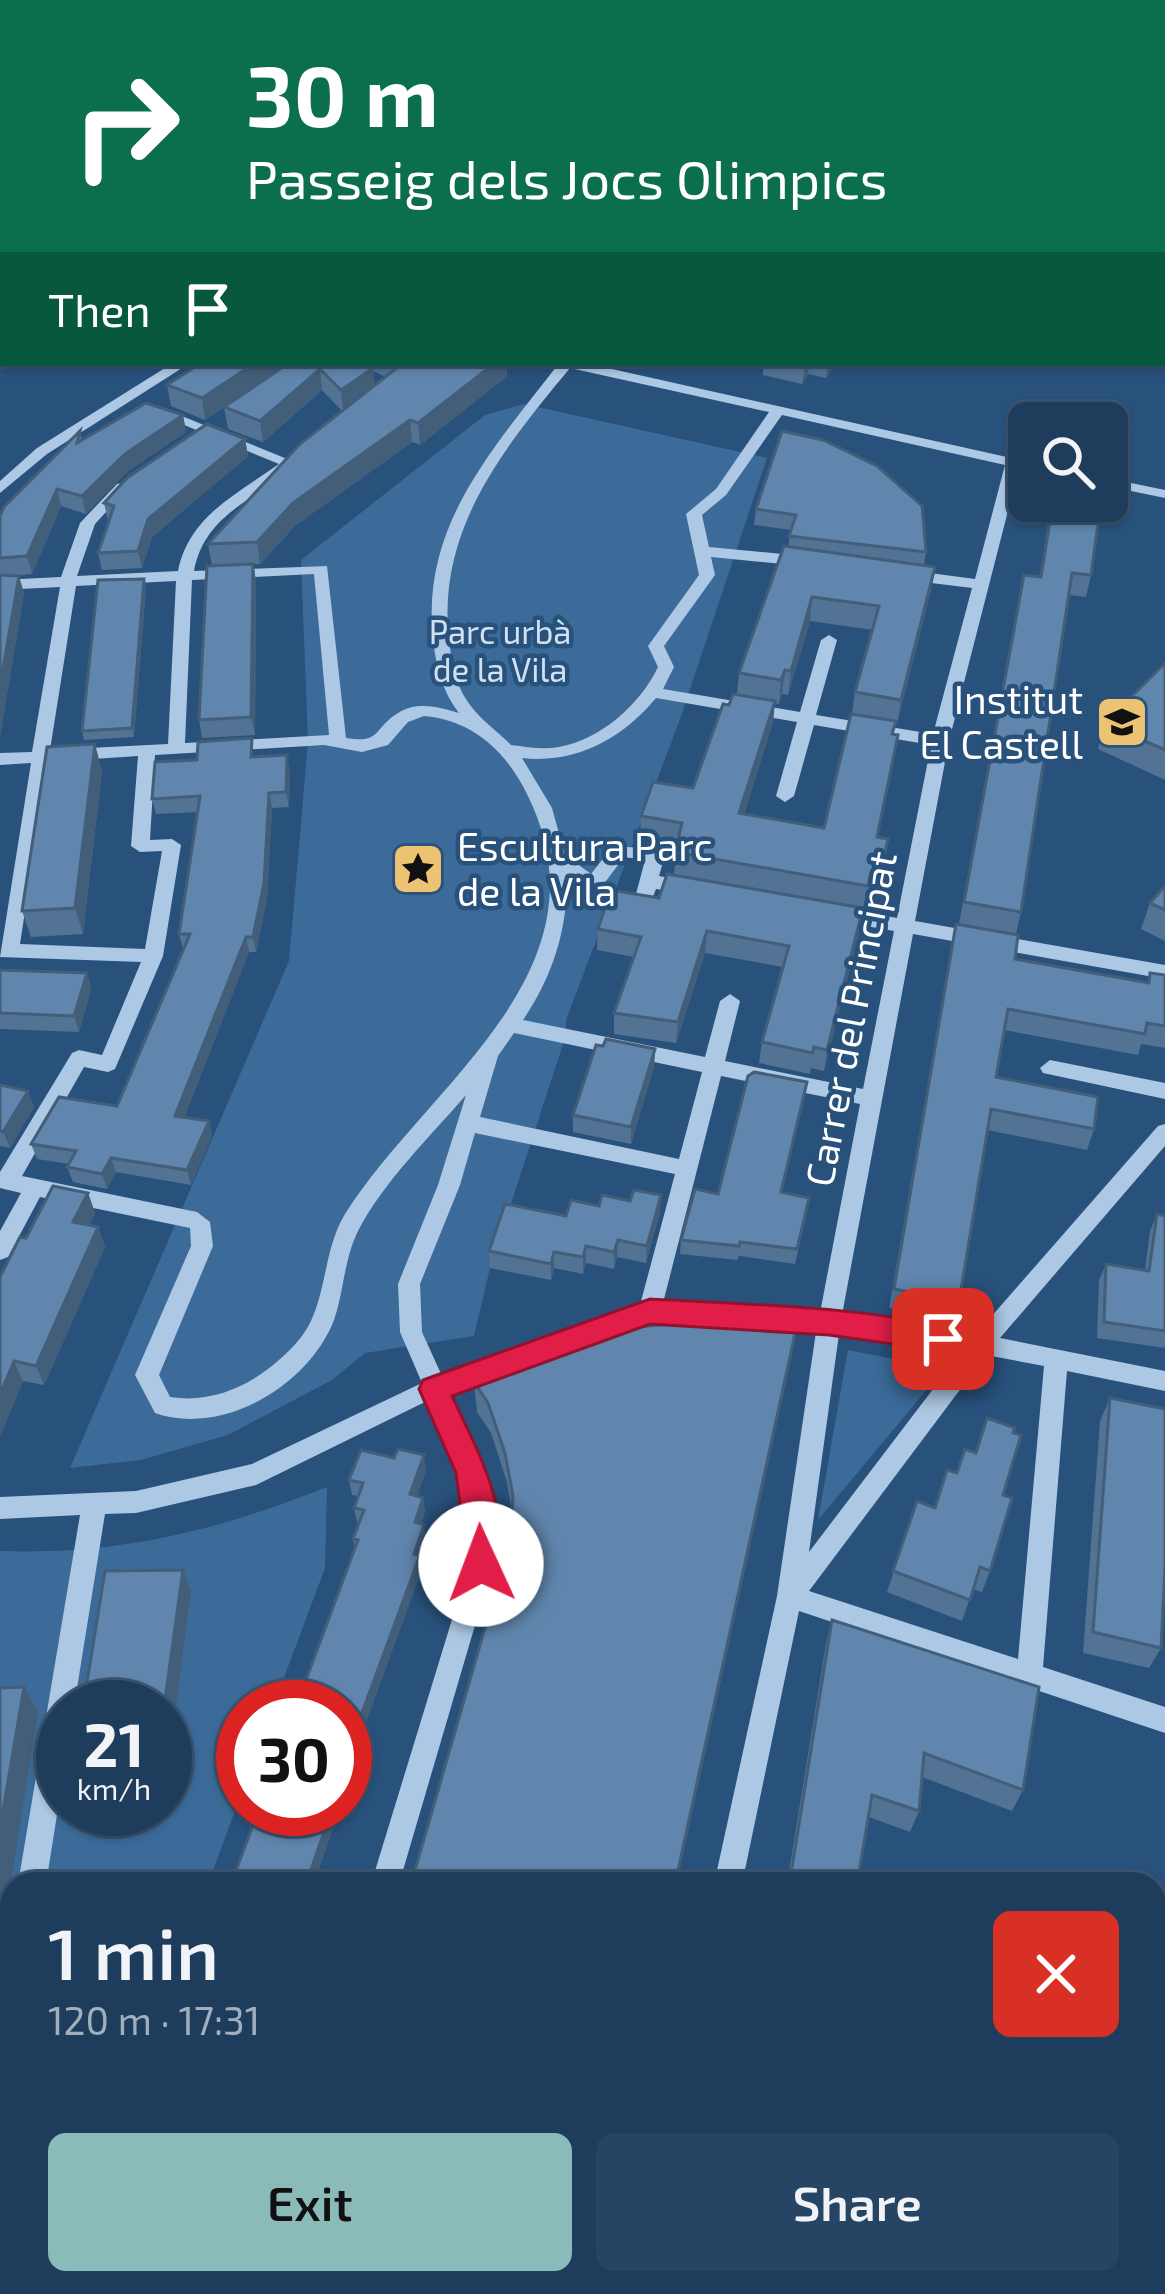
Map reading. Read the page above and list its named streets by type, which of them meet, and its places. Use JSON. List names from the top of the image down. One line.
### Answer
{"streets":{"street":["Carrer del Principat"]},"parks":["Parc urbà de la Vila"],"places":{"school or university":["Institut El Castell"],"place":["Escultura Parc de la Vila"]},"page":{"turn":["30 m","Passeig dels Jocs Olimpics"],"then":"Then","speed":"21 km/h","limit":"30","heading":["1 min","120 m · 17:31"],"buttons":["Exit","Share"]}}
